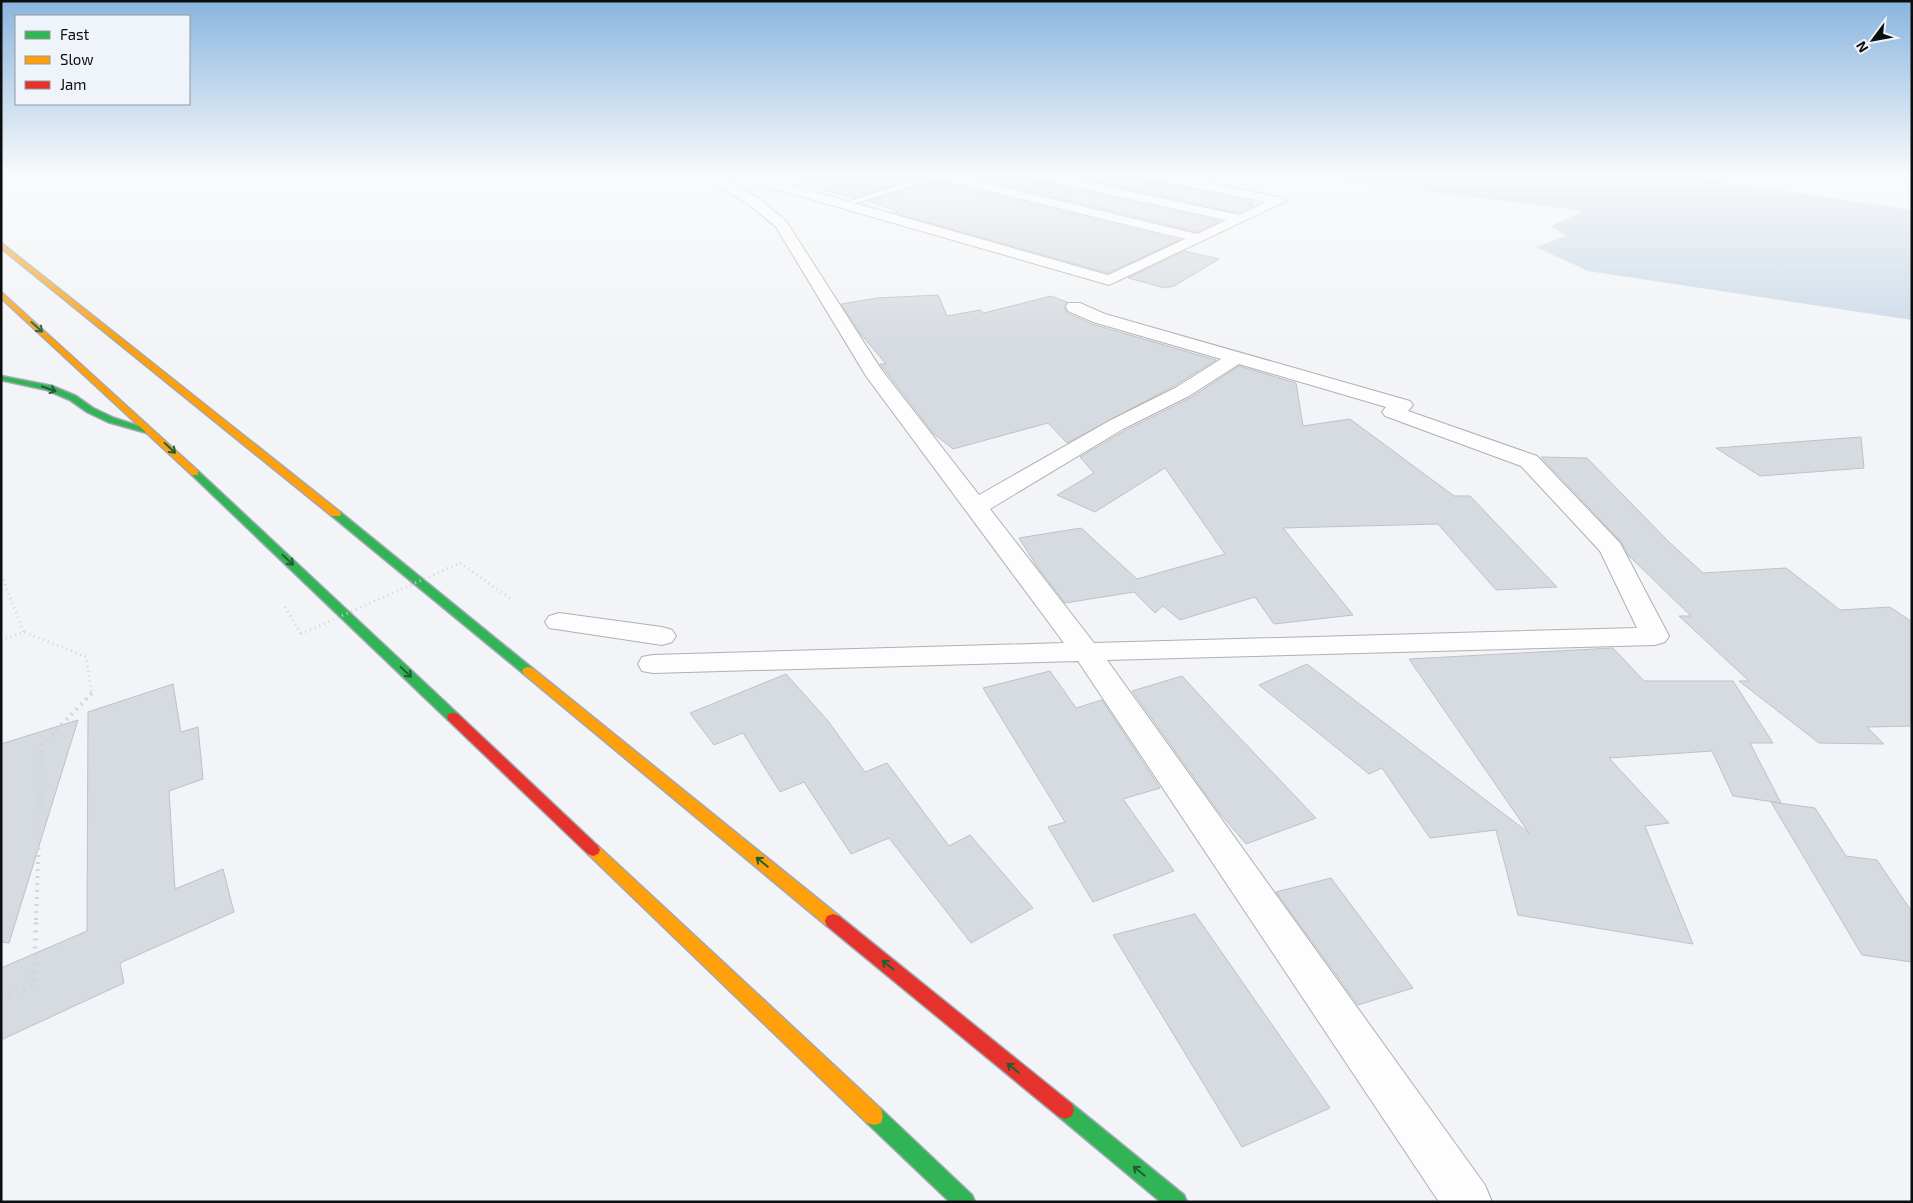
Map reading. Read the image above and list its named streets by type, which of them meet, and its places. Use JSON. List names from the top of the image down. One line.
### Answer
{"legend":["Fast","Slow","Jam"],"north":"bottom left"}
